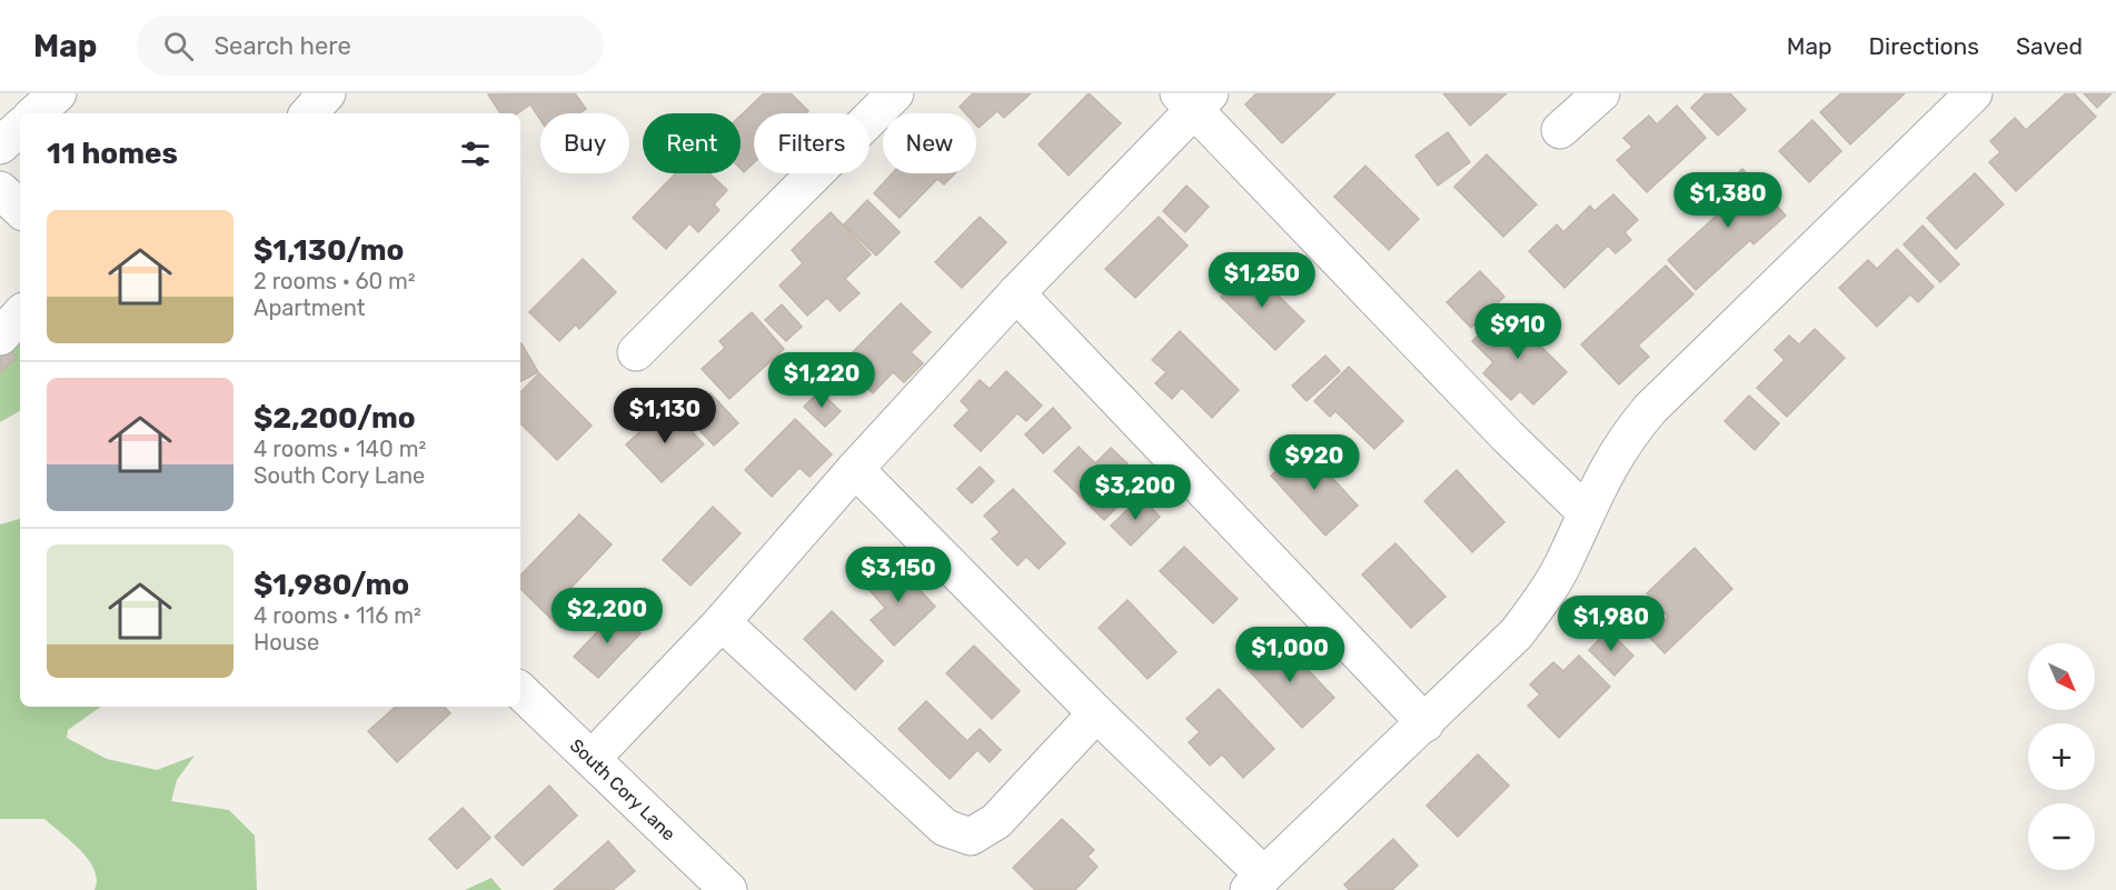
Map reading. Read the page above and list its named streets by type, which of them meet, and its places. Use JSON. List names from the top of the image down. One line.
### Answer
{"streets":{"street":["South Cory Lane"]},"north":"bottom right","page":{"header":"Map","search":"Search here","nav":["Map","Directions","Saved"],"chip":["Buy","Rent","Filters","New"],"heading":"11 homes","price":["$1,380","$1,250","$910","$1,220","$1,130","$920","$3,200","$3,150","$2,200","$1,980","$1,000"],"list":[{"name":"$1,130/mo","note":"2 rooms · 60 m² · Apartment"},{"name":"$2,200/mo","note":"4 rooms · 140 m² · South Cory Lane"},{"name":"$1,980/mo","note":"4 rooms · 116 m² · House"}],"map_buttons":["+","−"]}}
